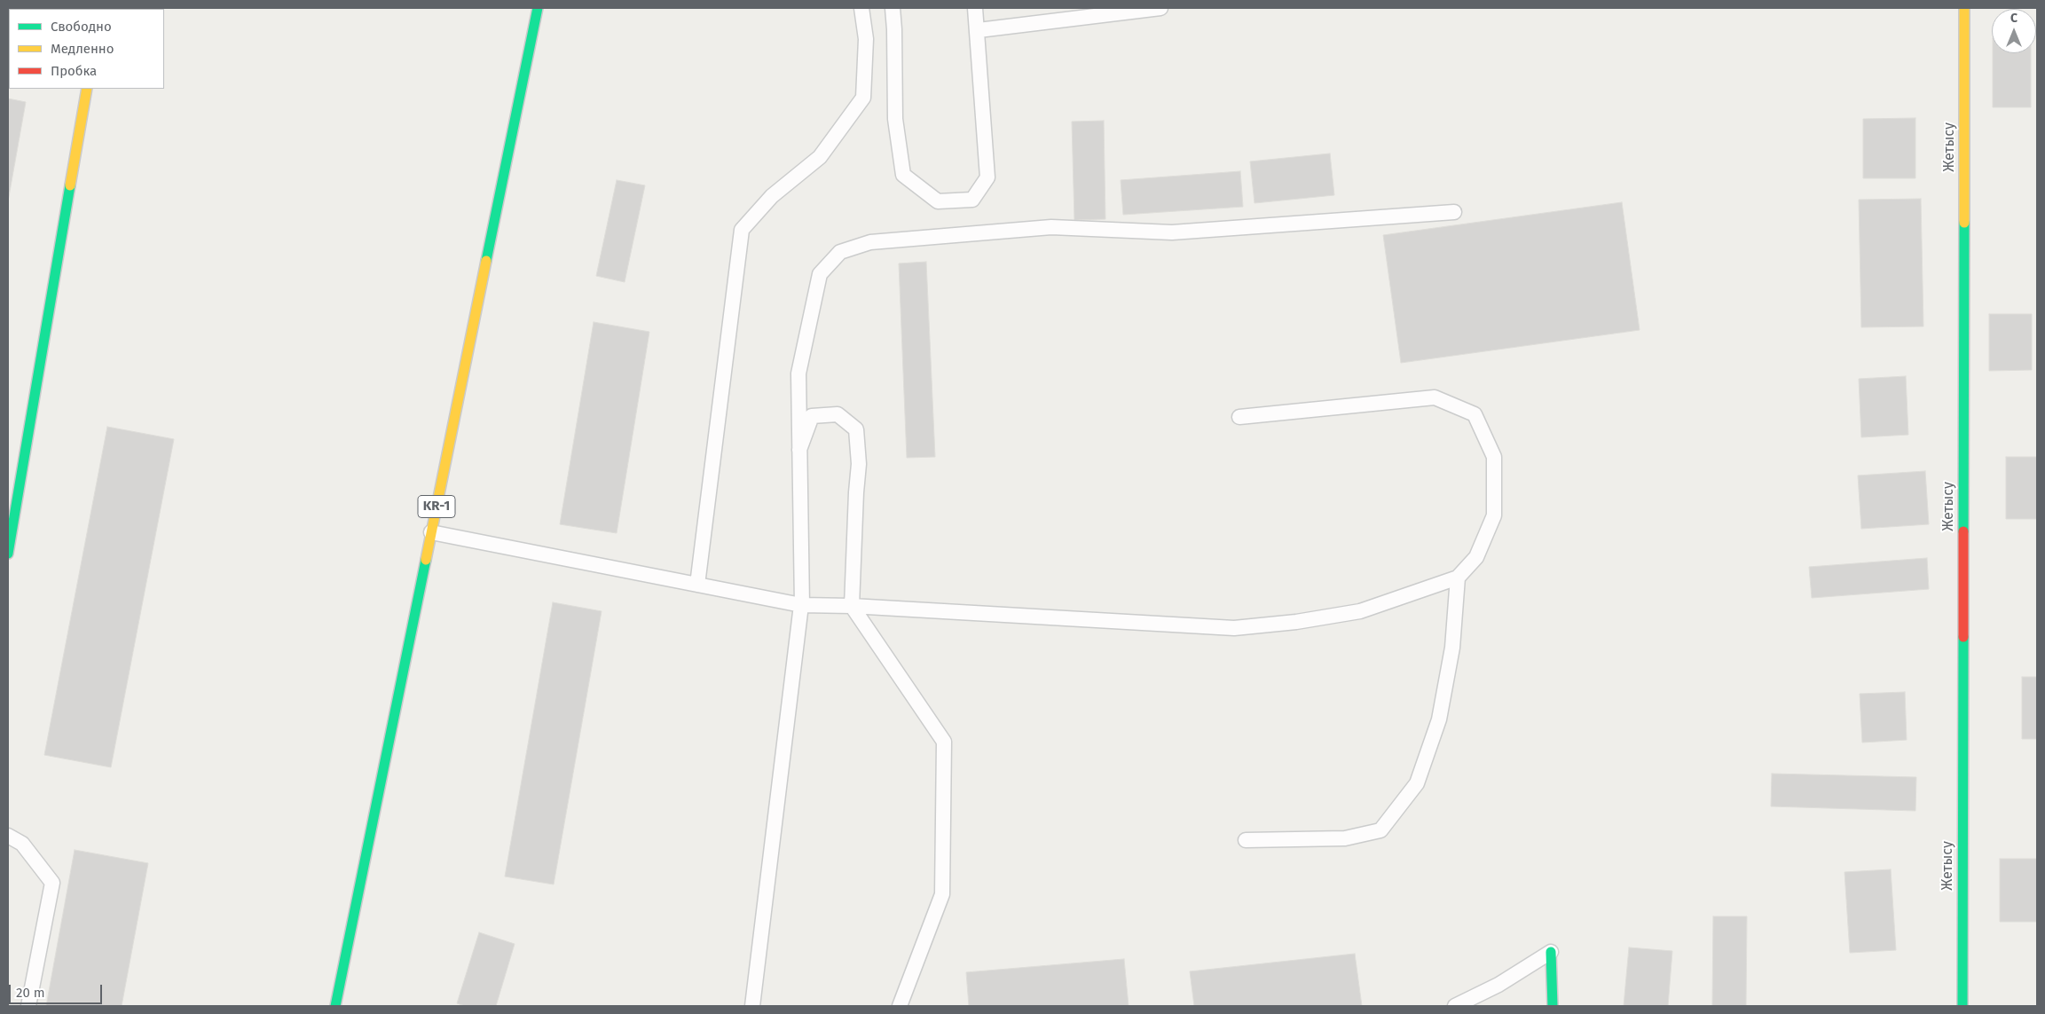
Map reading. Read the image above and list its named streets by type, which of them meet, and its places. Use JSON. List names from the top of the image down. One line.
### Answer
{"streets":{"street":["Жетысу","KR-1"]},"legend":["Свободно","Медленно","Пробка"],"scale_bar":"20 m","north":"top"}
